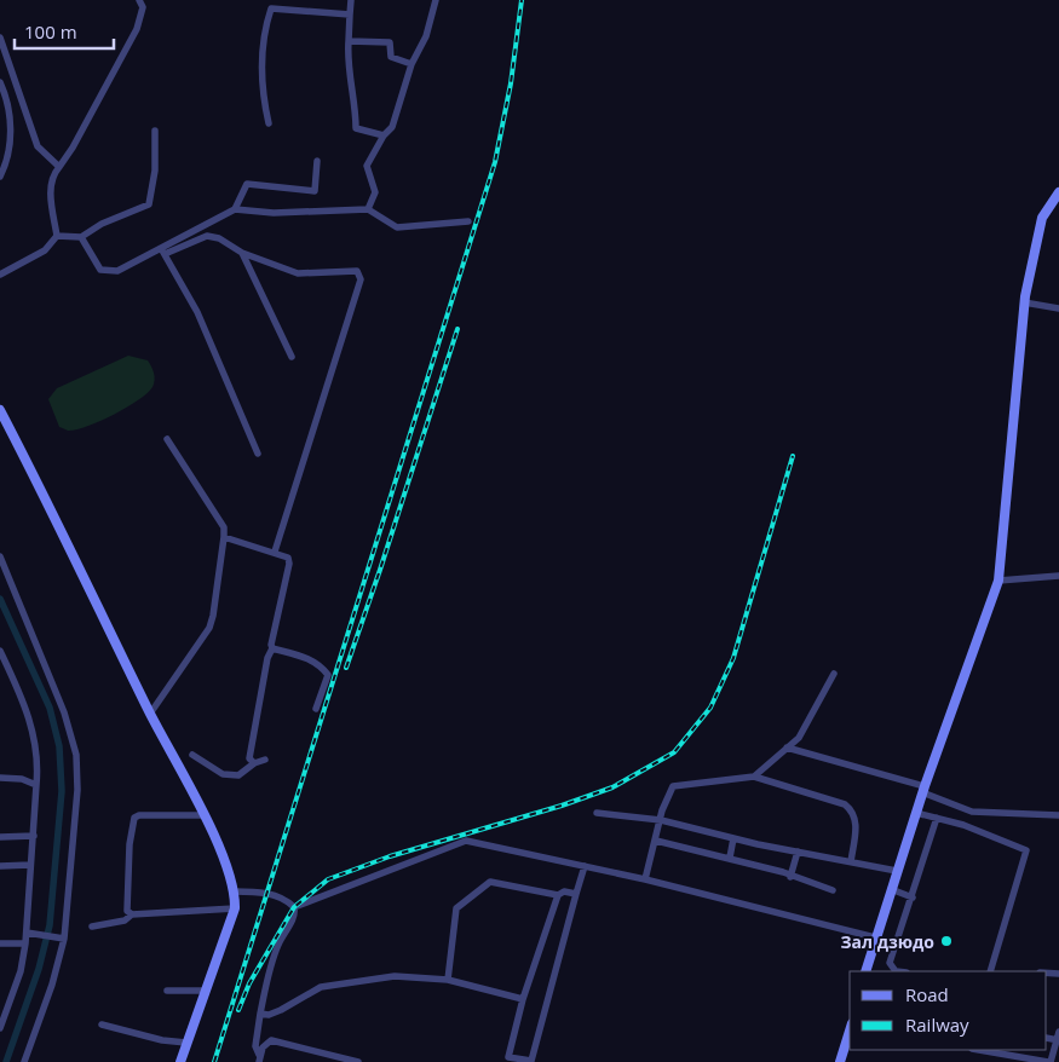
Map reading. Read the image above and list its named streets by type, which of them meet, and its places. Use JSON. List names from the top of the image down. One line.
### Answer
{"places":["Зал дзюдо"],"legend":["Road","Railway"],"scale_bar":"100 m"}
